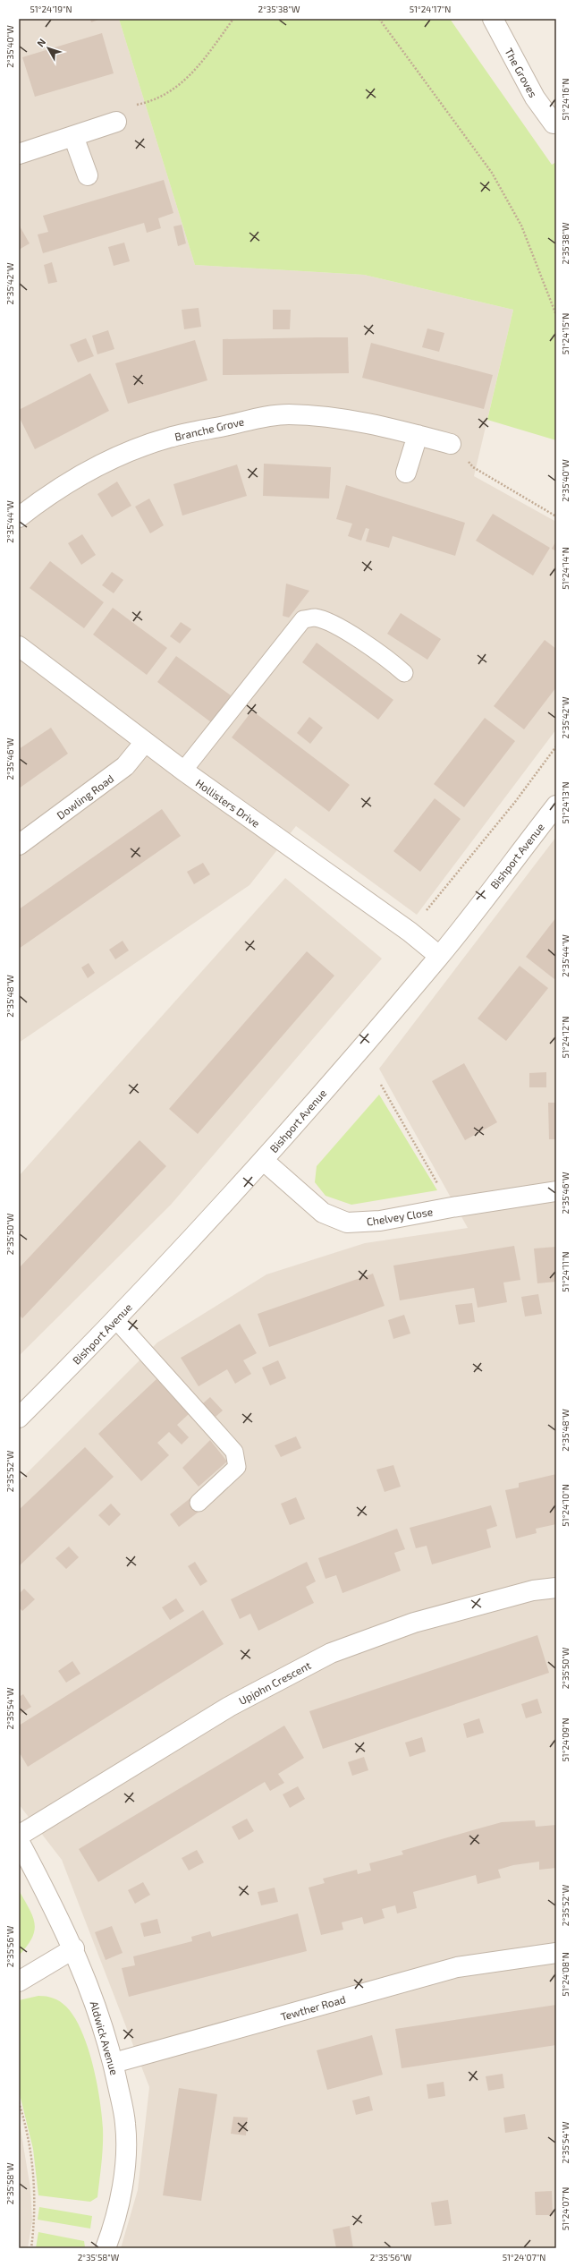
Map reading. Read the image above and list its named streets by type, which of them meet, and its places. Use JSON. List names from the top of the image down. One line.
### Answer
{"streets":{"street":["The Groves","Branche Grove","Dowling Road","Hollisters Drive","Bishport Avenue","Chelvey Close","Upjohn Crescent","Tewther Road","Aldwick Avenue"]},"crossings":[["Dowling Road","Hollisters Drive"],["Hollisters Drive","Bishport Avenue"],["Bishport Avenue","Chelvey Close"],["Tewther Road","Aldwick Avenue"]],"north":"top left","coordinates":["51°24'19\"N","2°35'38\"W","51°24'17\"N","2°35'40\"W","51°24'16\"N","2°35'42\"W","51°24'15\"N","2°35'44\"W","51°24'14\"N","2°35'46\"W","51°24'13\"N","2°35'48\"W","51°24'12\"N","2°35'50\"W","51°24'11\"N","2°35'52\"W","51°24'10\"N","2°35'54\"W","51°24'09\"N","2°35'56\"W","51°24'08\"N","2°35'58\"W","51°24'07\"N"]}
